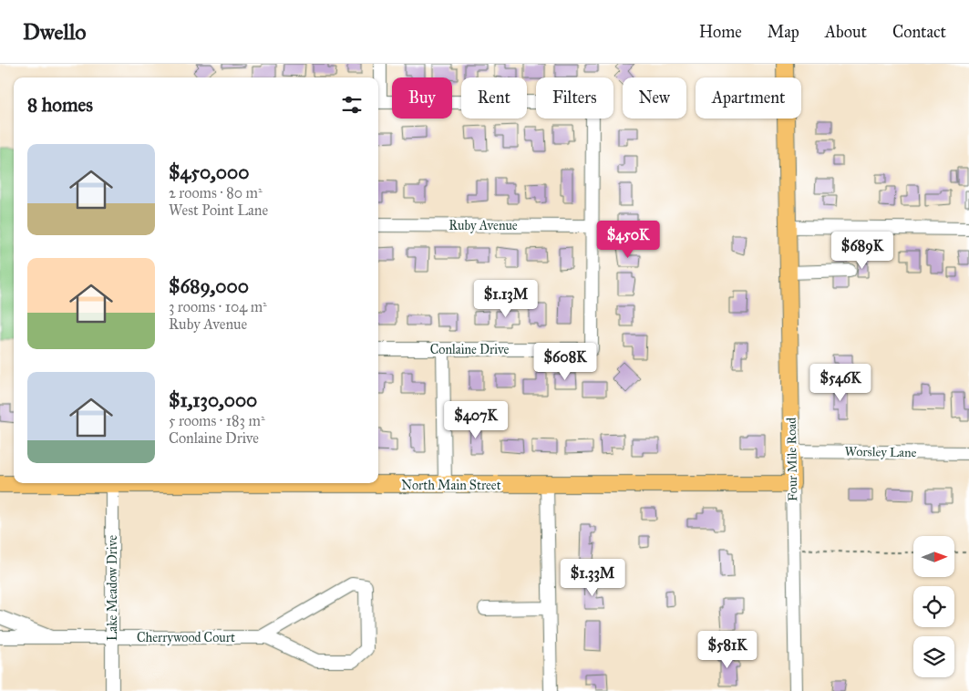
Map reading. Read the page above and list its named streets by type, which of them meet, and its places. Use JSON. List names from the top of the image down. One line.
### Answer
{"streets":{"main road":["Four Mile Road","North Main Street"],"street":["Ruby Avenue","Conlaine Drive","Worsley Lane","Lake Meadow Drive","Cherrywood Court"]},"crossings":[["Ruby Avenue","Conlaine Drive"],["Worsley Lane","Four Mile Road"],["Four Mile Road","North Main Street"],["North Main Street","Lake Meadow Drive"],["Lake Meadow Drive","Cherrywood Court"]],"north":"right","page":{"header":"Dwello","nav":["Home","Map","About","Contact"],"chip":["Buy","Rent","Filters","New","Apartment"],"heading":"8 homes","list":[{"name":"$450,000","note":"2 rooms · 80 m² · West Point Lane"},{"name":"$689,000","note":"3 rooms · 104 m² · Ruby Avenue"},{"name":"$1,130,000","note":"5 rooms · 183 m² · Conlaine Drive"}],"price":["$450K","$689K","$1.13M","$608K","$546K","$407K","$1.33M","$581K"]}}
